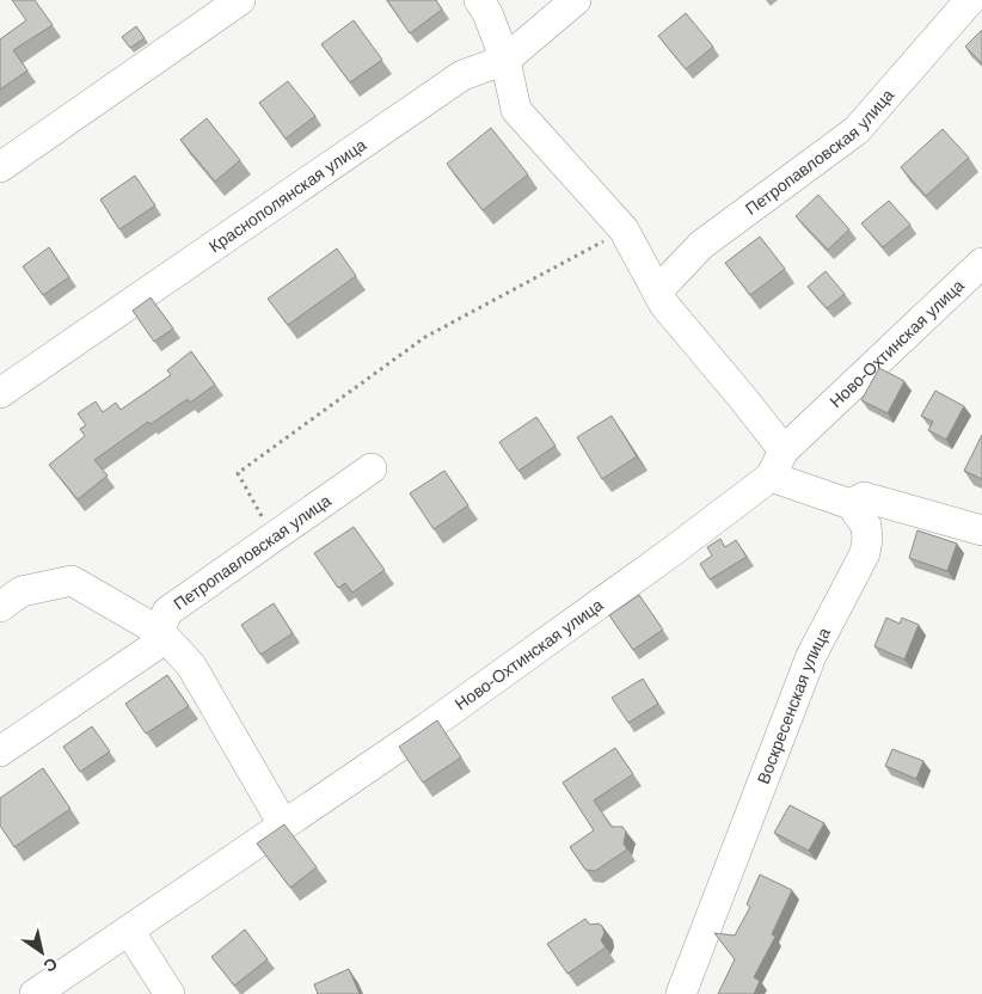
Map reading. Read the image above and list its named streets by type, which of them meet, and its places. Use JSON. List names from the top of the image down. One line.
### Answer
{"streets":{"street":["Петропавловская улица","Краснополянская улица","Ново-Охтинская улица","Воскресенская улица"]},"north":"bottom right"}
